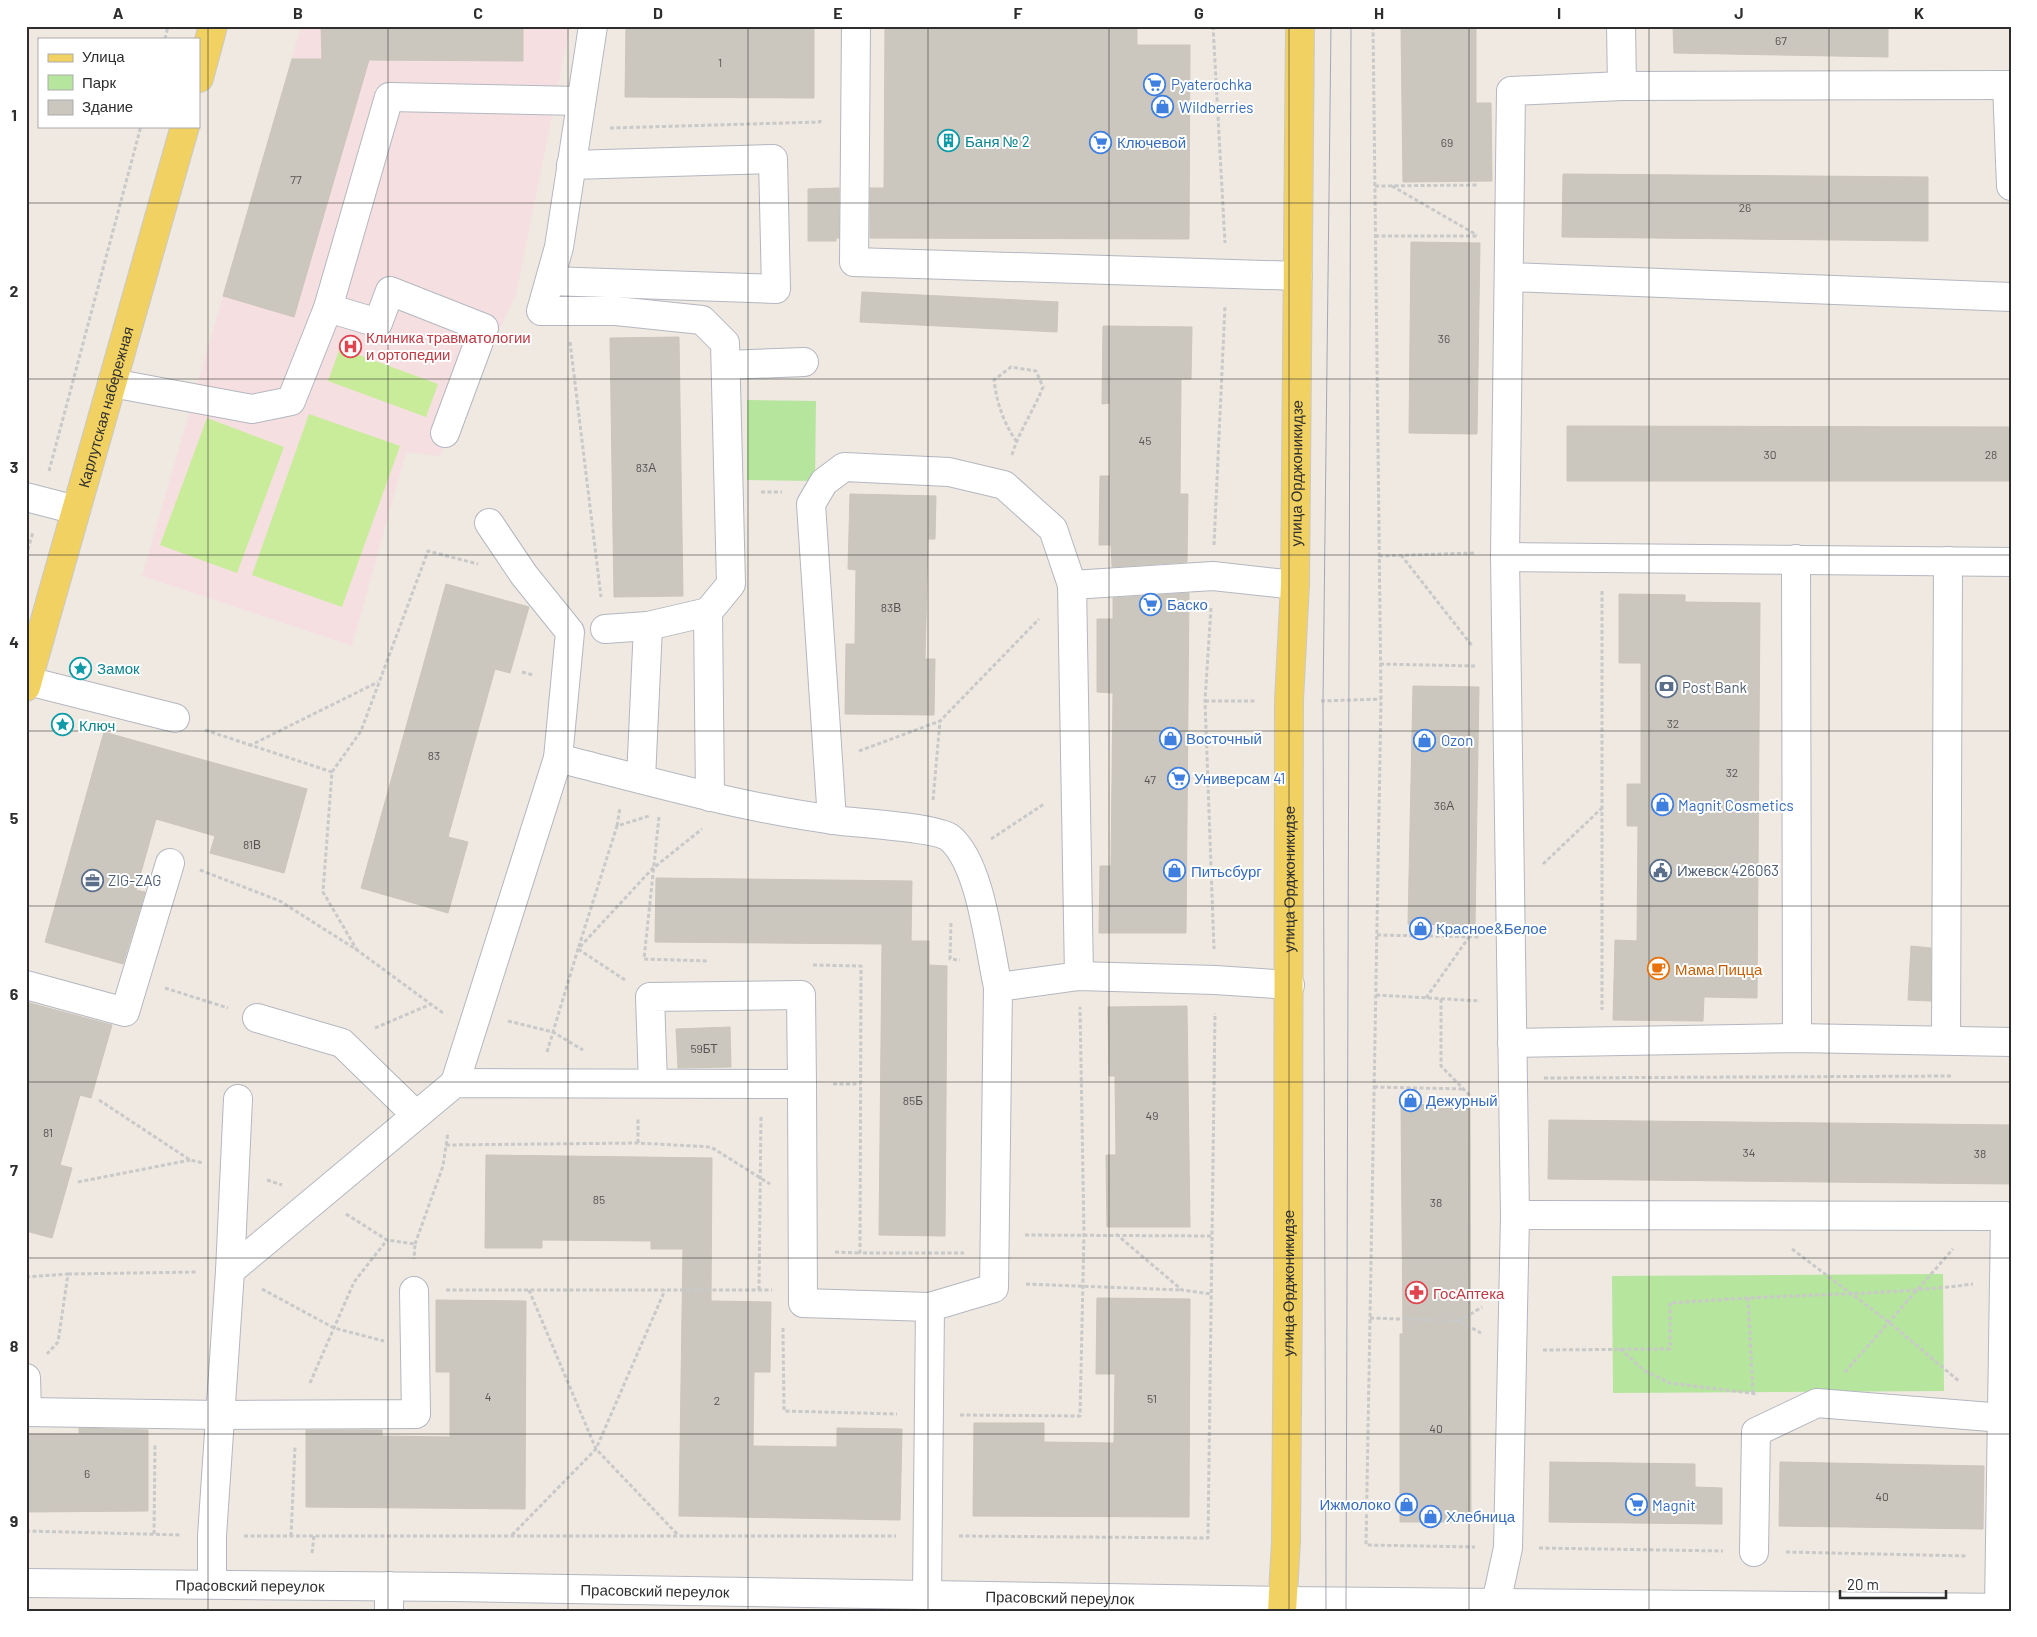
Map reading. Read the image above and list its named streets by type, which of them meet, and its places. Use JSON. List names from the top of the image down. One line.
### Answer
{"streets":{"main road":["Карлутская набережная","улица Орджоникидзе"],"street":["Прасовский переулок"]},"crossings":[["улица Орджоникидзе","Прасовский переулок"]],"places":{"supermarket":["Pyaterochka","Ключевой","Баско","Универсам 41","Magnit"],"shop":["Wildberries","Восточный","Ozon","Magnit Cosmetics","Питьсбург","Красное&Белое","Дежурный","Ижмолоко","Хлебница"],"building":["Баня № 2"],"hospital":["Клиника травматологии и ортопедии"],"place":["Замок","Ключ"],"bank":["Post Bank"],"public building":["Ижевск 426063"],"office":["ZIG-ZAG"],"cafe":["Мама Пицца"],"pharmacy":["ГосАптека"]},"house_numbers":["67","1","69","77","26","36","45","30","28","83А","83В","32","83","32","47","36А","81В","59БТ","85Б","49","81","34","38","85","38","4","51","2","40","6","40"],"legend":["Улица","Парк","Здание"],"scale_bar":"20 m","grid":{"columns":["A","B","C","D","E","F","G","H","I","J","K"],"rows":["1","2","3","4","5","6","7","8","9"]}}
